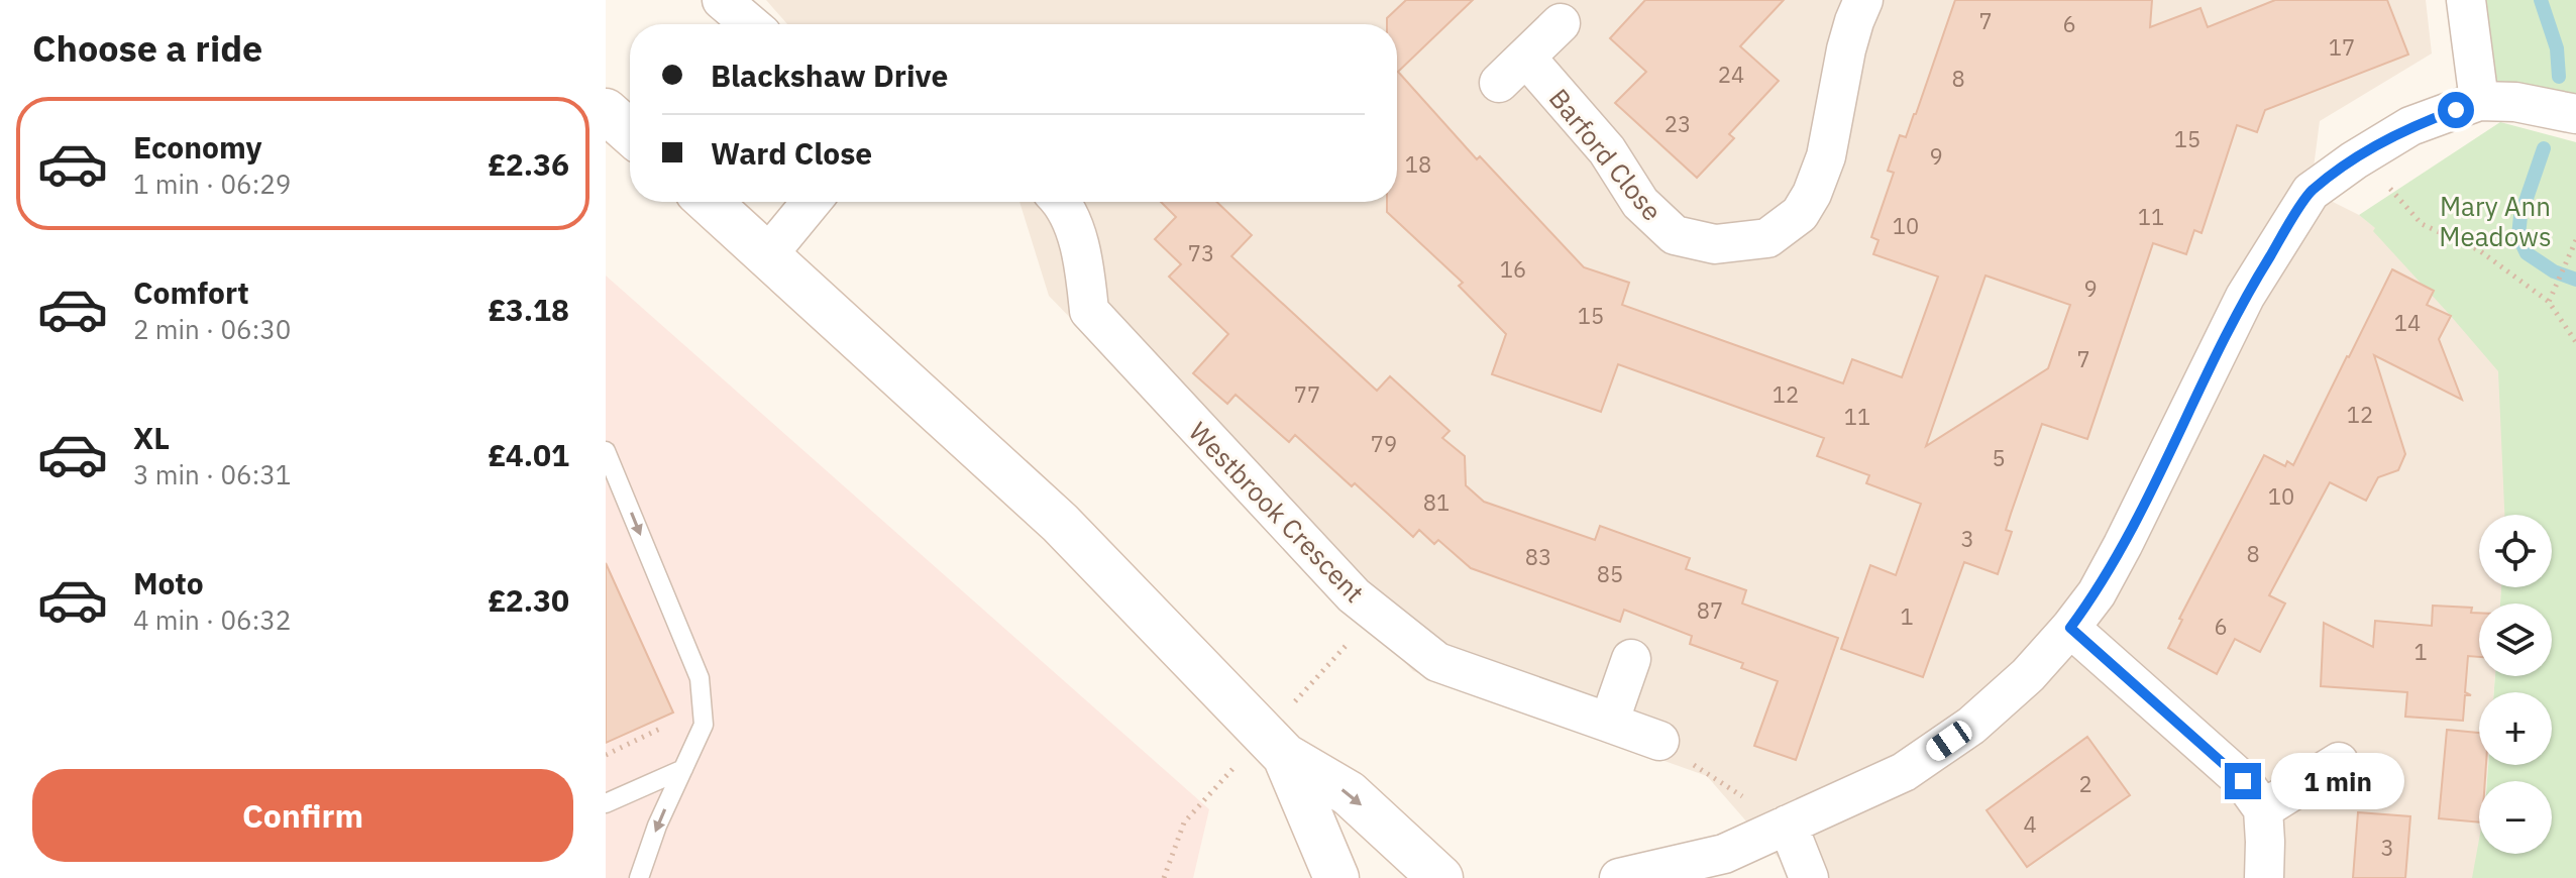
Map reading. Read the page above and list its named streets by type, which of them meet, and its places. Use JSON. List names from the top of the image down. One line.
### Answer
{"streets":{"street":["Barford Close","Westbrook Crescent"]},"parks":["Mary Ann Meadows"],"house_numbers":["7","6","17","24","8","23","15","9","18","11","10","73","16","9","15","14","7","77","12","12","11","79","5","10","81","3","8","83","85","87","1","6","1","2","4","3"],"page":{"heading":"Choose a ride","banner":["Blackshaw Drive","Ward Close"],"list":[{"name":"Economy","note":"1 min · 06:29","value":"£2.36"},{"name":"Comfort","note":"2 min · 06:30","value":"£3.18"},{"name":"XL","note":"3 min · 06:31","value":"£4.01"},{"name":"Moto","note":"4 min · 06:32","value":"£2.30"}],"map_buttons":["+","−"],"buttons":"Confirm","bubble":"1 min"}}
